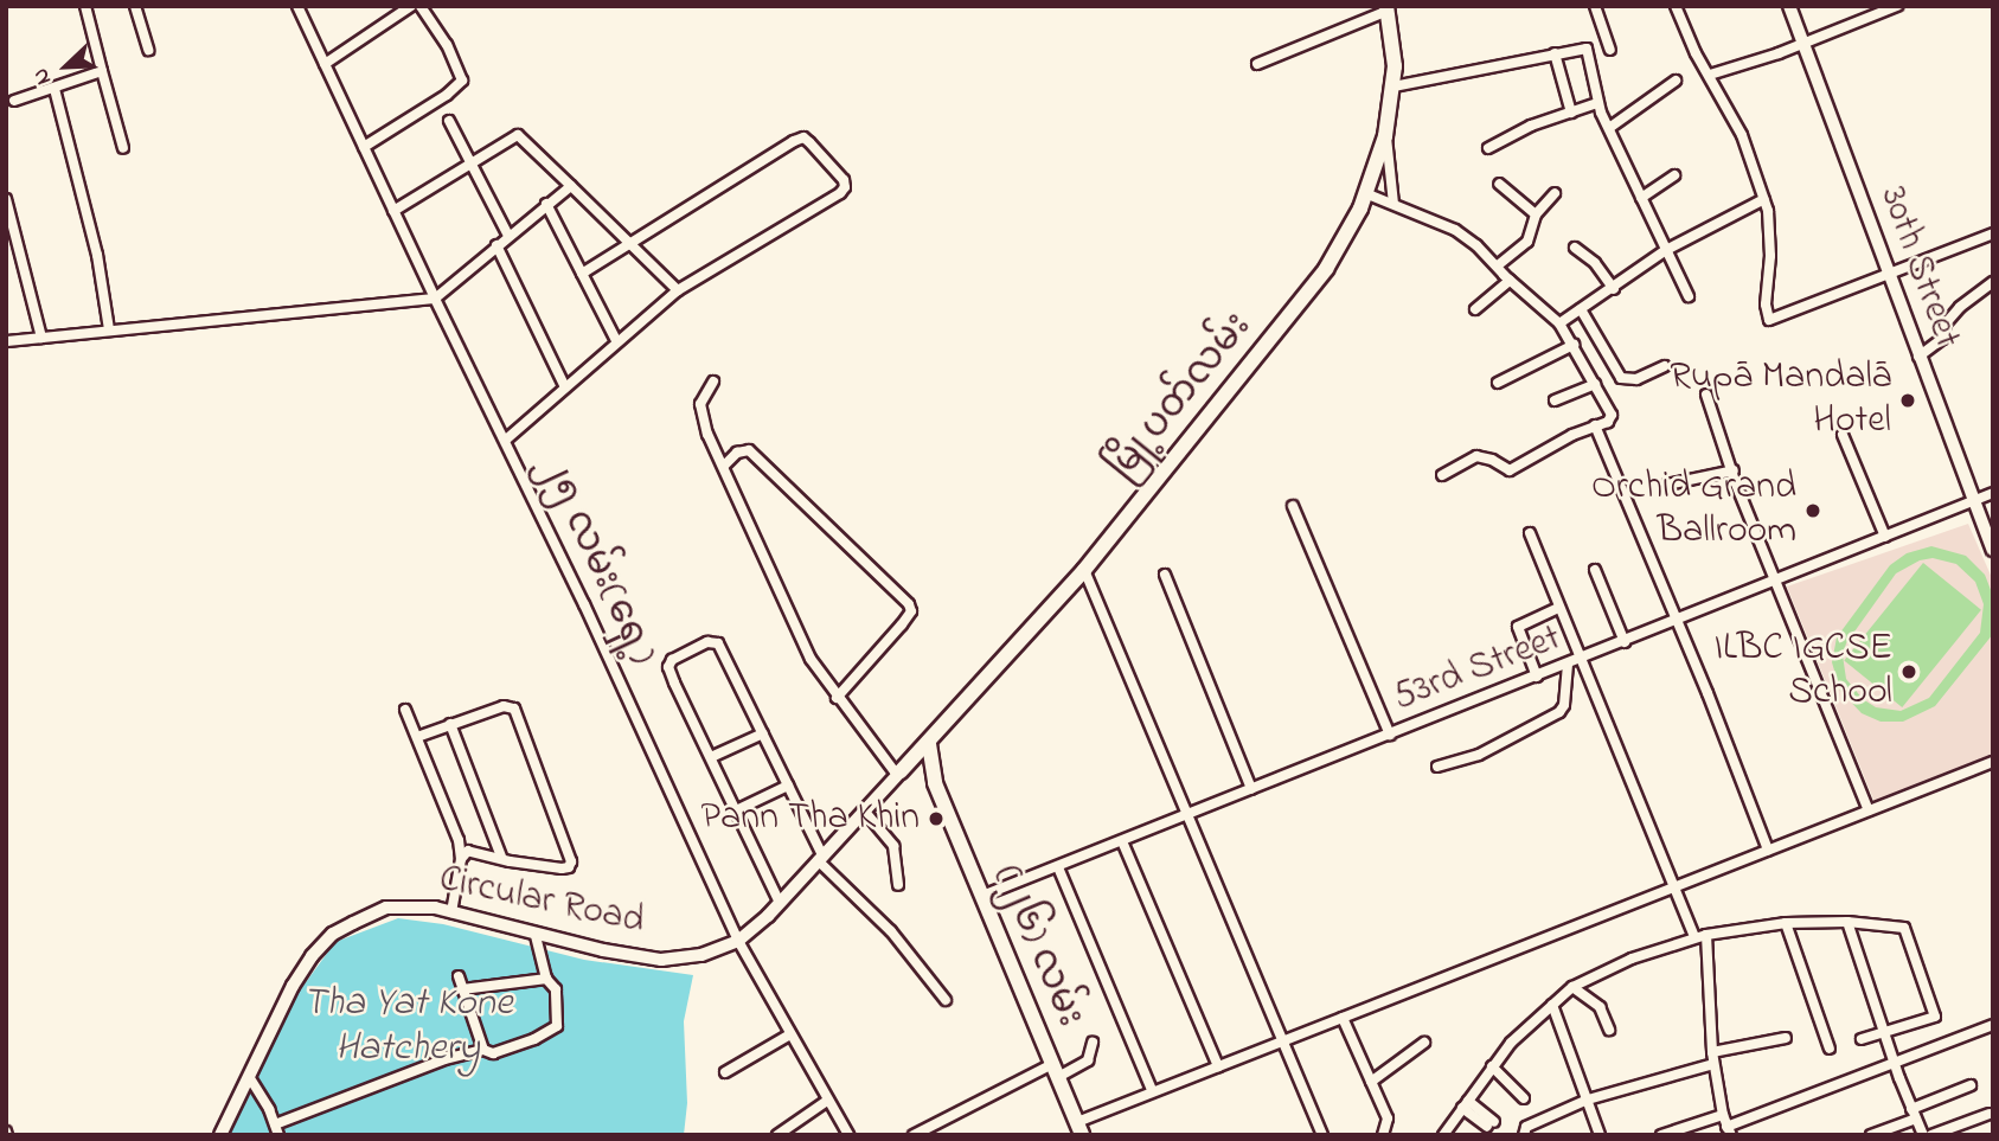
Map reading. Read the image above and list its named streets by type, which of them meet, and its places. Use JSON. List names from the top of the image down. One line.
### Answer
{"streets":{"main road":["30th Street","မြို့ပတ်လမ်း","(၂၆) လမ်း"],"street":["၂၅ လမ်း(ရှေ့)","53rd Street","Circular Road"]},"crossings":[["30th Street","53rd Street"],["မြို့ပတ်လမ်း","Circular Road"],["မြို့ပတ်လမ်း","(၂၆) လမ်း"],["၂၅ လမ်း(ရှေ့)","Circular Road"],["53rd Street","(၂၆) လမ်း"]],"water":["Tha Yat Kone Hatchery"],"places":["Rupā Mandalā Hotel","Orchid Grand Ballroom","ILBC IGCSE School","Pann Tha Khin"],"north":"bottom left"}
